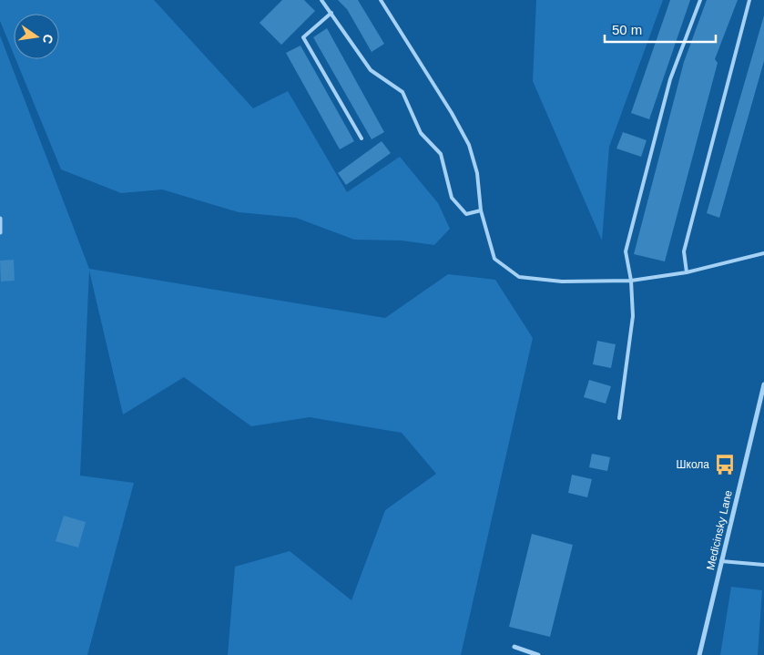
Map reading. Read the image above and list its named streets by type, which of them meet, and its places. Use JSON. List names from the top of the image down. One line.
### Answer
{"streets":{"street":["Medicinsky Lane"]},"places":{"bus stop":["Школа"]},"scale_bar":"50 m","north":"right"}
